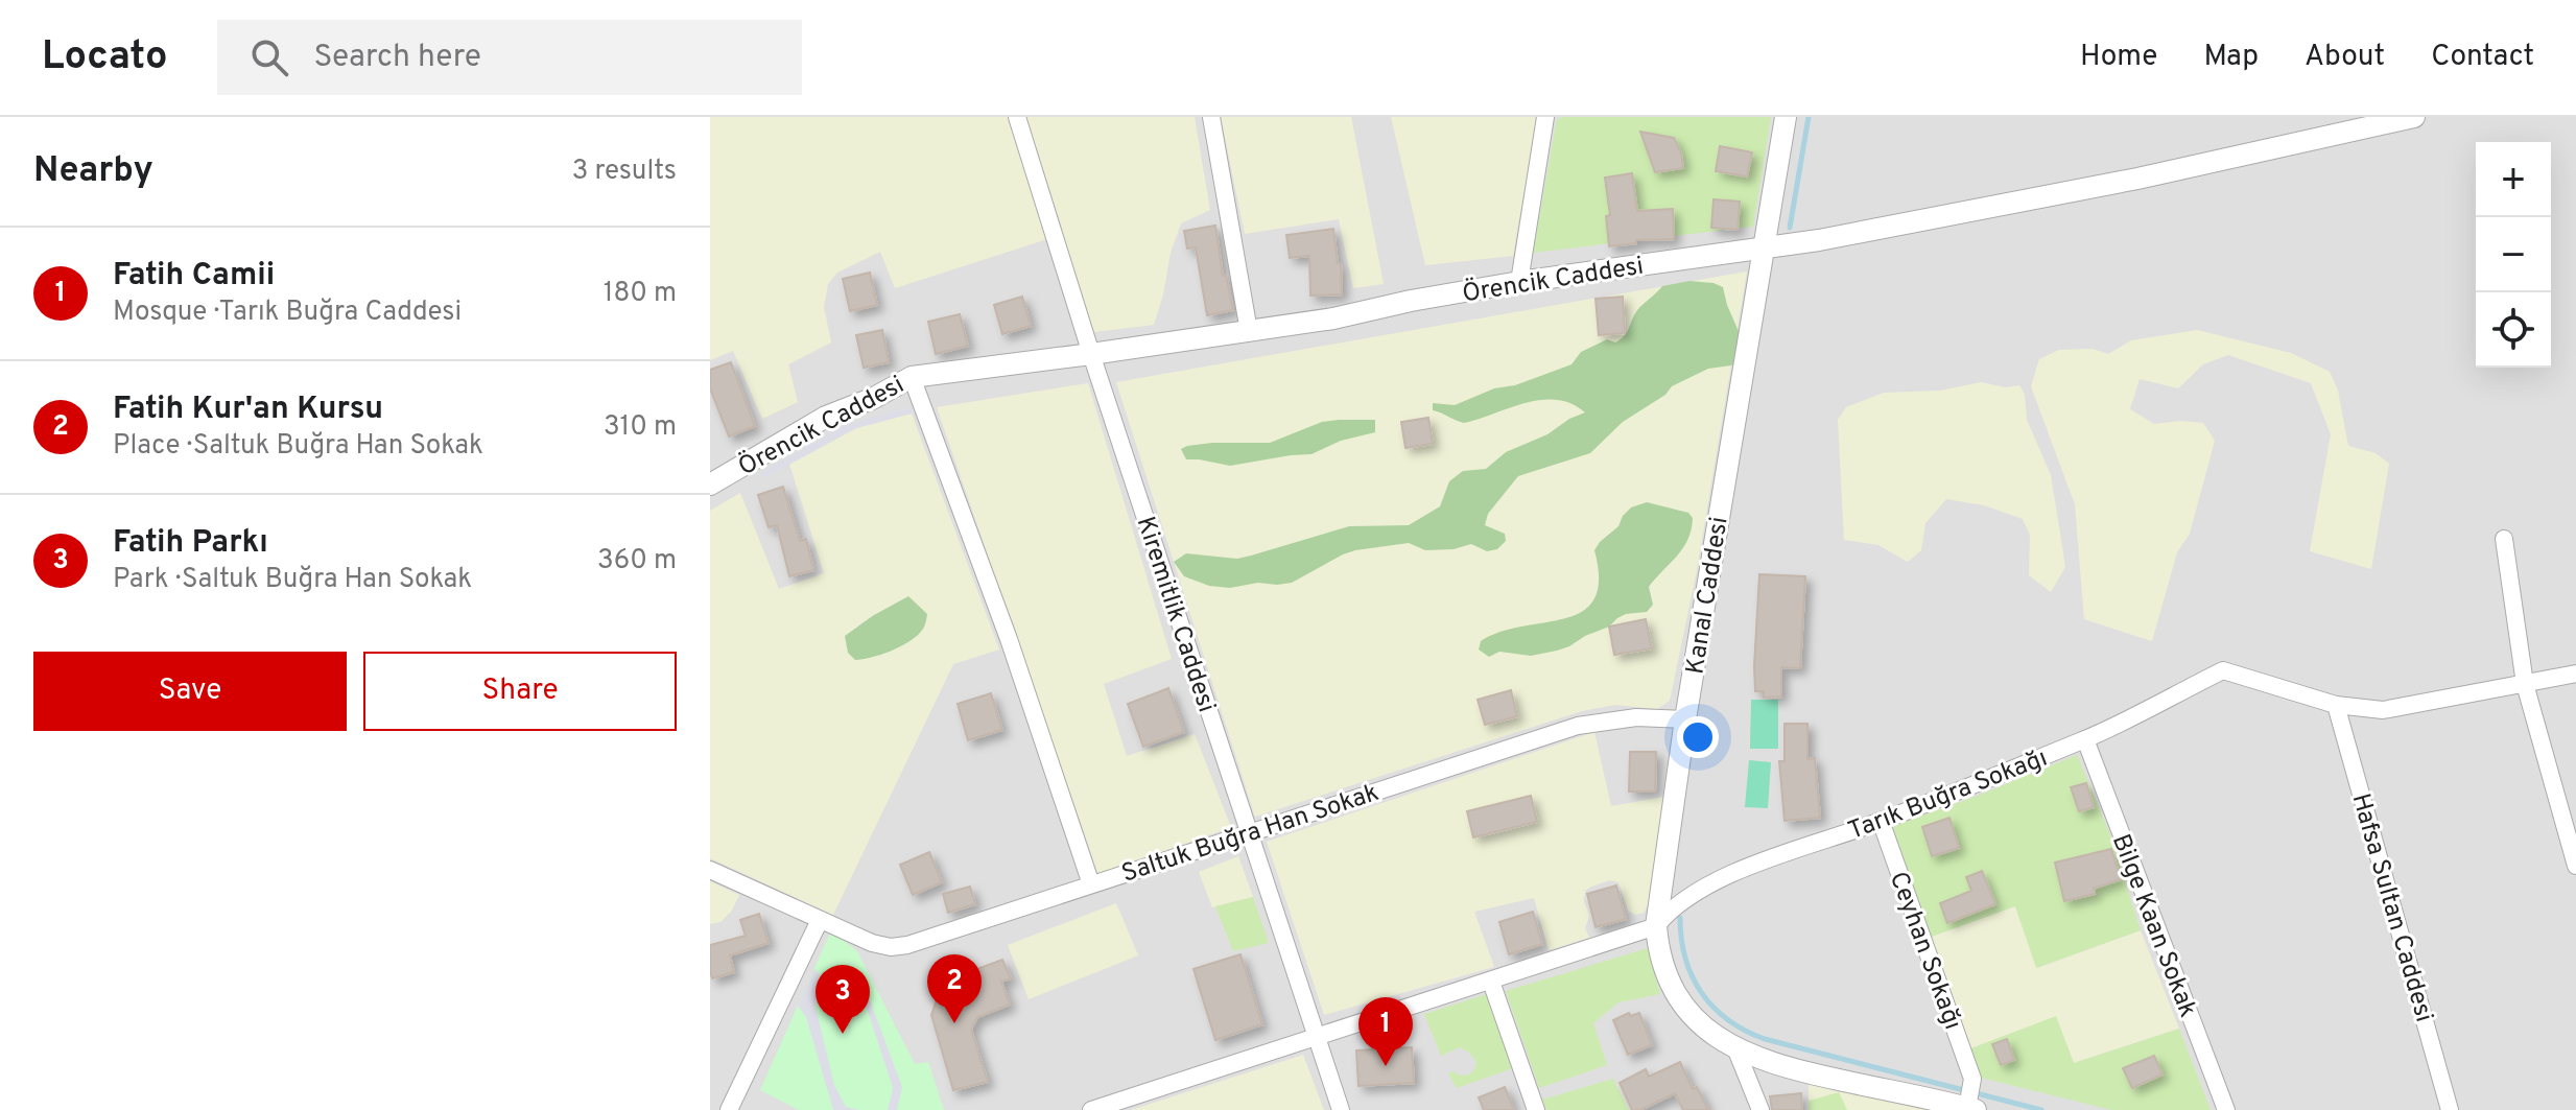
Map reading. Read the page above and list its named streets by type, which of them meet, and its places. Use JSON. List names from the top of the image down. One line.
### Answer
{"streets":{"street":["Örencik Caddesi","Kanal Caddesi","Kiremitlik Caddesi","Tarık Buğra Sokağı","Saltuk Buğra Han Sokak","Hafsa Sultan Caddesi","Bilge Kaan Sokak","Ceyhan Sokağı"]},"crossings":[["Örencik Caddesi","Kanal Caddesi"],["Örencik Caddesi","Kiremitlik Caddesi"],["Kanal Caddesi","Tarık Buğra Sokağı"],["Kanal Caddesi","Saltuk Buğra Han Sokak"],["Kanal Caddesi","Ceyhan Sokağı"],["Kiremitlik Caddesi","Tarık Buğra Sokağı"],["Kiremitlik Caddesi","Saltuk Buğra Han Sokak"],["Tarık Buğra Sokağı","Hafsa Sultan Caddesi"],["Tarık Buğra Sokağı","Bilge Kaan Sokak"],["Tarık Buğra Sokağı","Ceyhan Sokağı"]],"page":{"header":"Locato","search":"Search here","nav":["Home","Map","About","Contact"],"heading":["Nearby","3 results"],"map_buttons":["+","−"],"list":[{"mark":"1","name":"Fatih Camii","note":"Mosque · Tarık Buğra Caddesi","value":"180 m"},{"mark":"2","name":"Fatih Kur'an Kursu","note":"Place · Saltuk Buğra Han Sokak","value":"310 m"},{"mark":"3","name":"Fatih Parkı","note":"Park · Saltuk Buğra Han Sokak","value":"360 m"}],"buttons":["Save","Share"],"pins":["2","3","1"]}}
